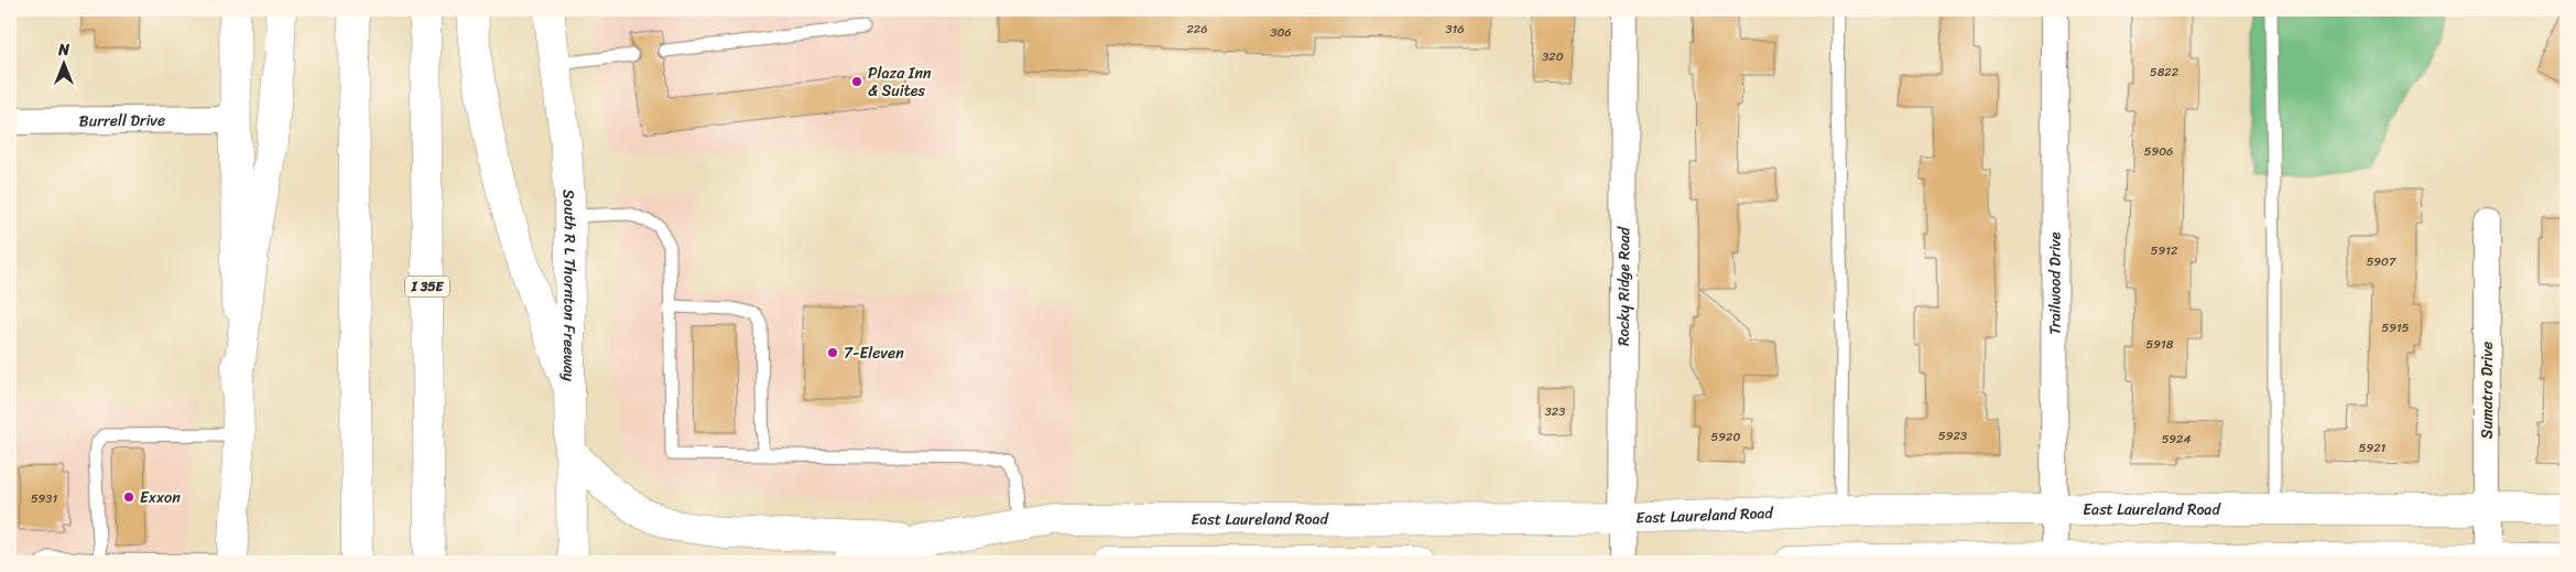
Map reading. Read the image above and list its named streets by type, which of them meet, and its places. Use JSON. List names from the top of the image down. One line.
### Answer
{"streets":{"main road":["South R L Thornton Freeway","I 35E","East Laureland Road"],"street":["Burrell Drive","Trailwood Drive","Rocky Ridge Road","Sumatra Drive"]},"crossings":[["Trailwood Drive","East Laureland Road"],["Rocky Ridge Road","East Laureland Road"],["Sumatra Drive","East Laureland Road"]],"places":["Plaza Inn & Suites","7-Eleven","Exxon"],"house_numbers":["226","316","306","320","5822","5906","5912","5907","5915","5918","323","5923","5920","5924","5921","5931"],"north":"top"}
